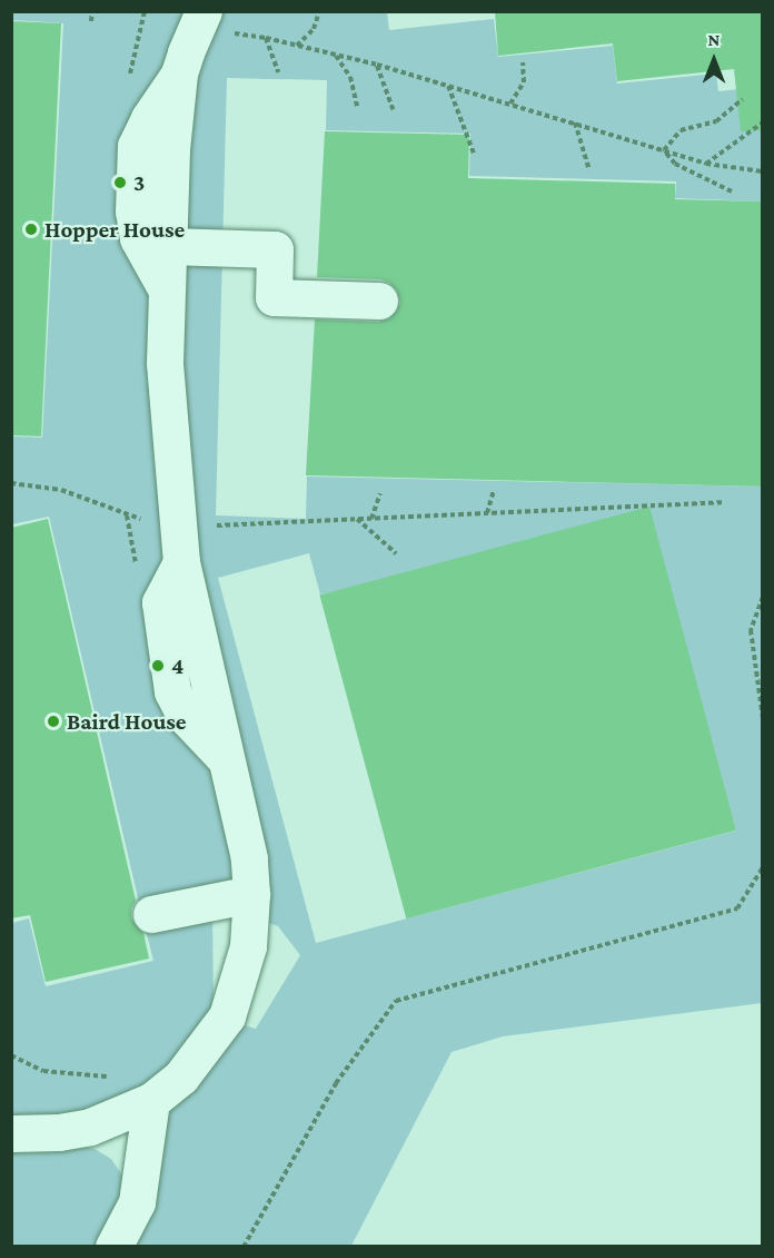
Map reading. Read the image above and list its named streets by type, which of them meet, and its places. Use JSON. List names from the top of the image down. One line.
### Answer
{"places":["3","Hopper House","4","Baird House"],"north":"top"}
